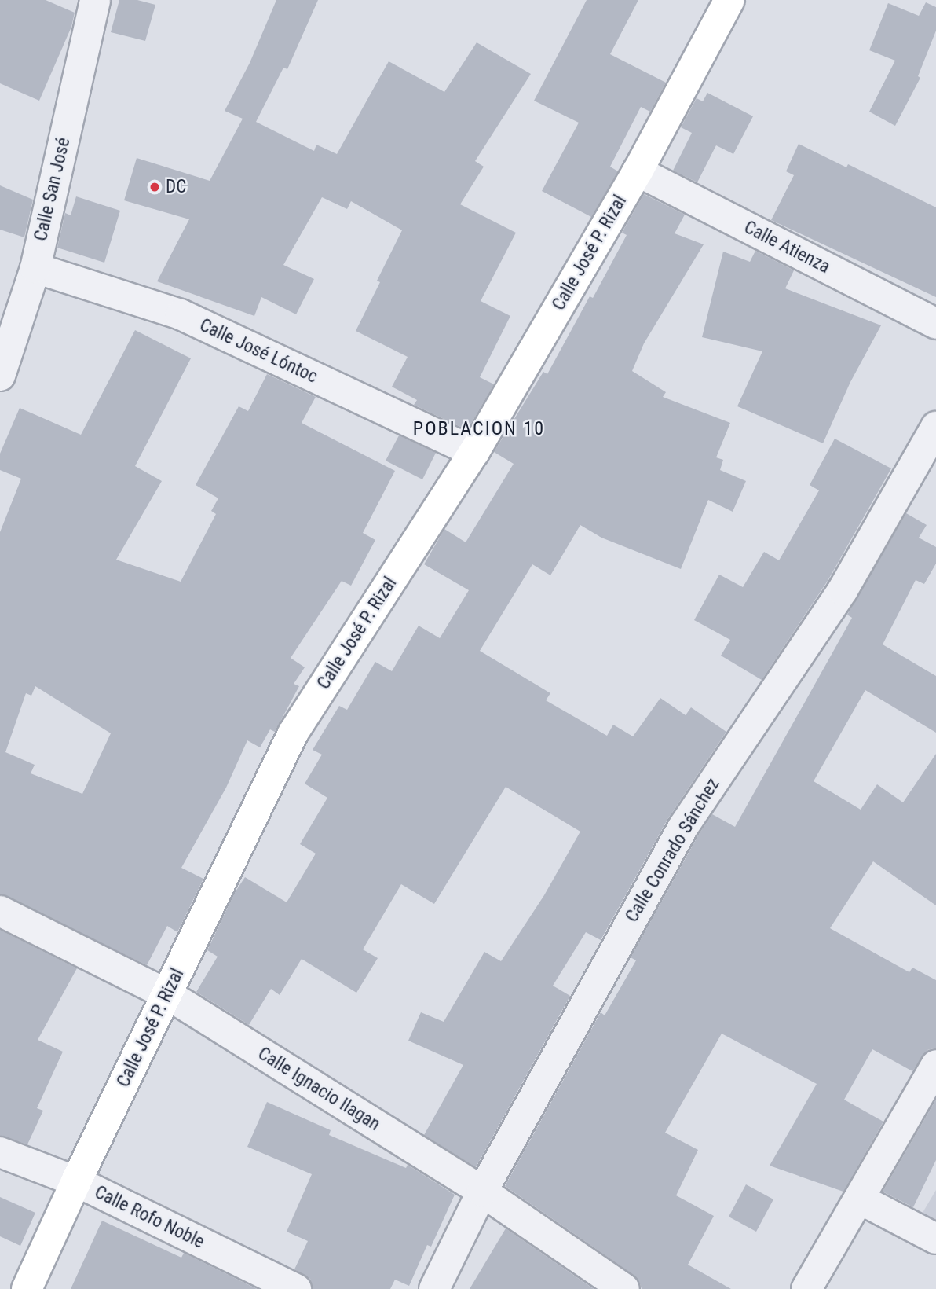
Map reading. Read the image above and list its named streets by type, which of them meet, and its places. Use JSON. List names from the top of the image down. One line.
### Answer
{"streets":{"main road":["Calle José P. Rizal"],"street":["Calle San José","Calle Atienza","Calle José Lóntoc","Calle Conrado Sánchez","Calle Ignacio Ilagan","Calle Rofo Noble"]},"crossings":[["Calle San José","Calle José Lóntoc"],["Calle Atienza","Calle José P. Rizal"],["Calle José P. Rizal","Calle José Lóntoc"],["Calle José P. Rizal","Calle Ignacio Ilagan"],["Calle José P. Rizal","Calle Rofo Noble"],["Calle Conrado Sánchez","Calle Ignacio Ilagan"]],"districts":["POBLACION 10"],"places":["DC"]}
